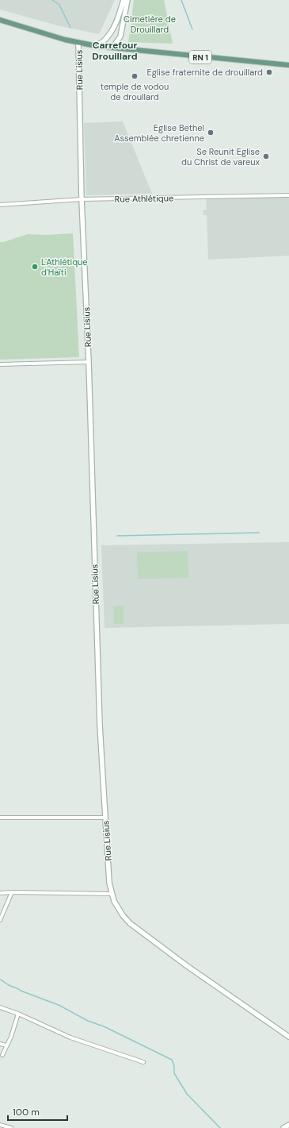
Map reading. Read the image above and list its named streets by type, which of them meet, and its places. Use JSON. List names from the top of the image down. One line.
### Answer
{"streets":{"main road":["RN 1"],"street":["Rue Lisius","Rue Athlétique"]},"crossings":[["RN 1","Rue Lisius"],["Rue Lisius","Rue Athlétique"]],"districts":["Carrefour Drouillard"],"parks":["Cimetière de Drouillard"],"places":["Eglise fraternite de drouillard","temple de vodou de droullard","Eglise Bethel Assemblée chretienne","Se Reunit Eglise du Christ de vareux","L'Athlétique d'Haïti"],"scale_bar":"100 m"}
